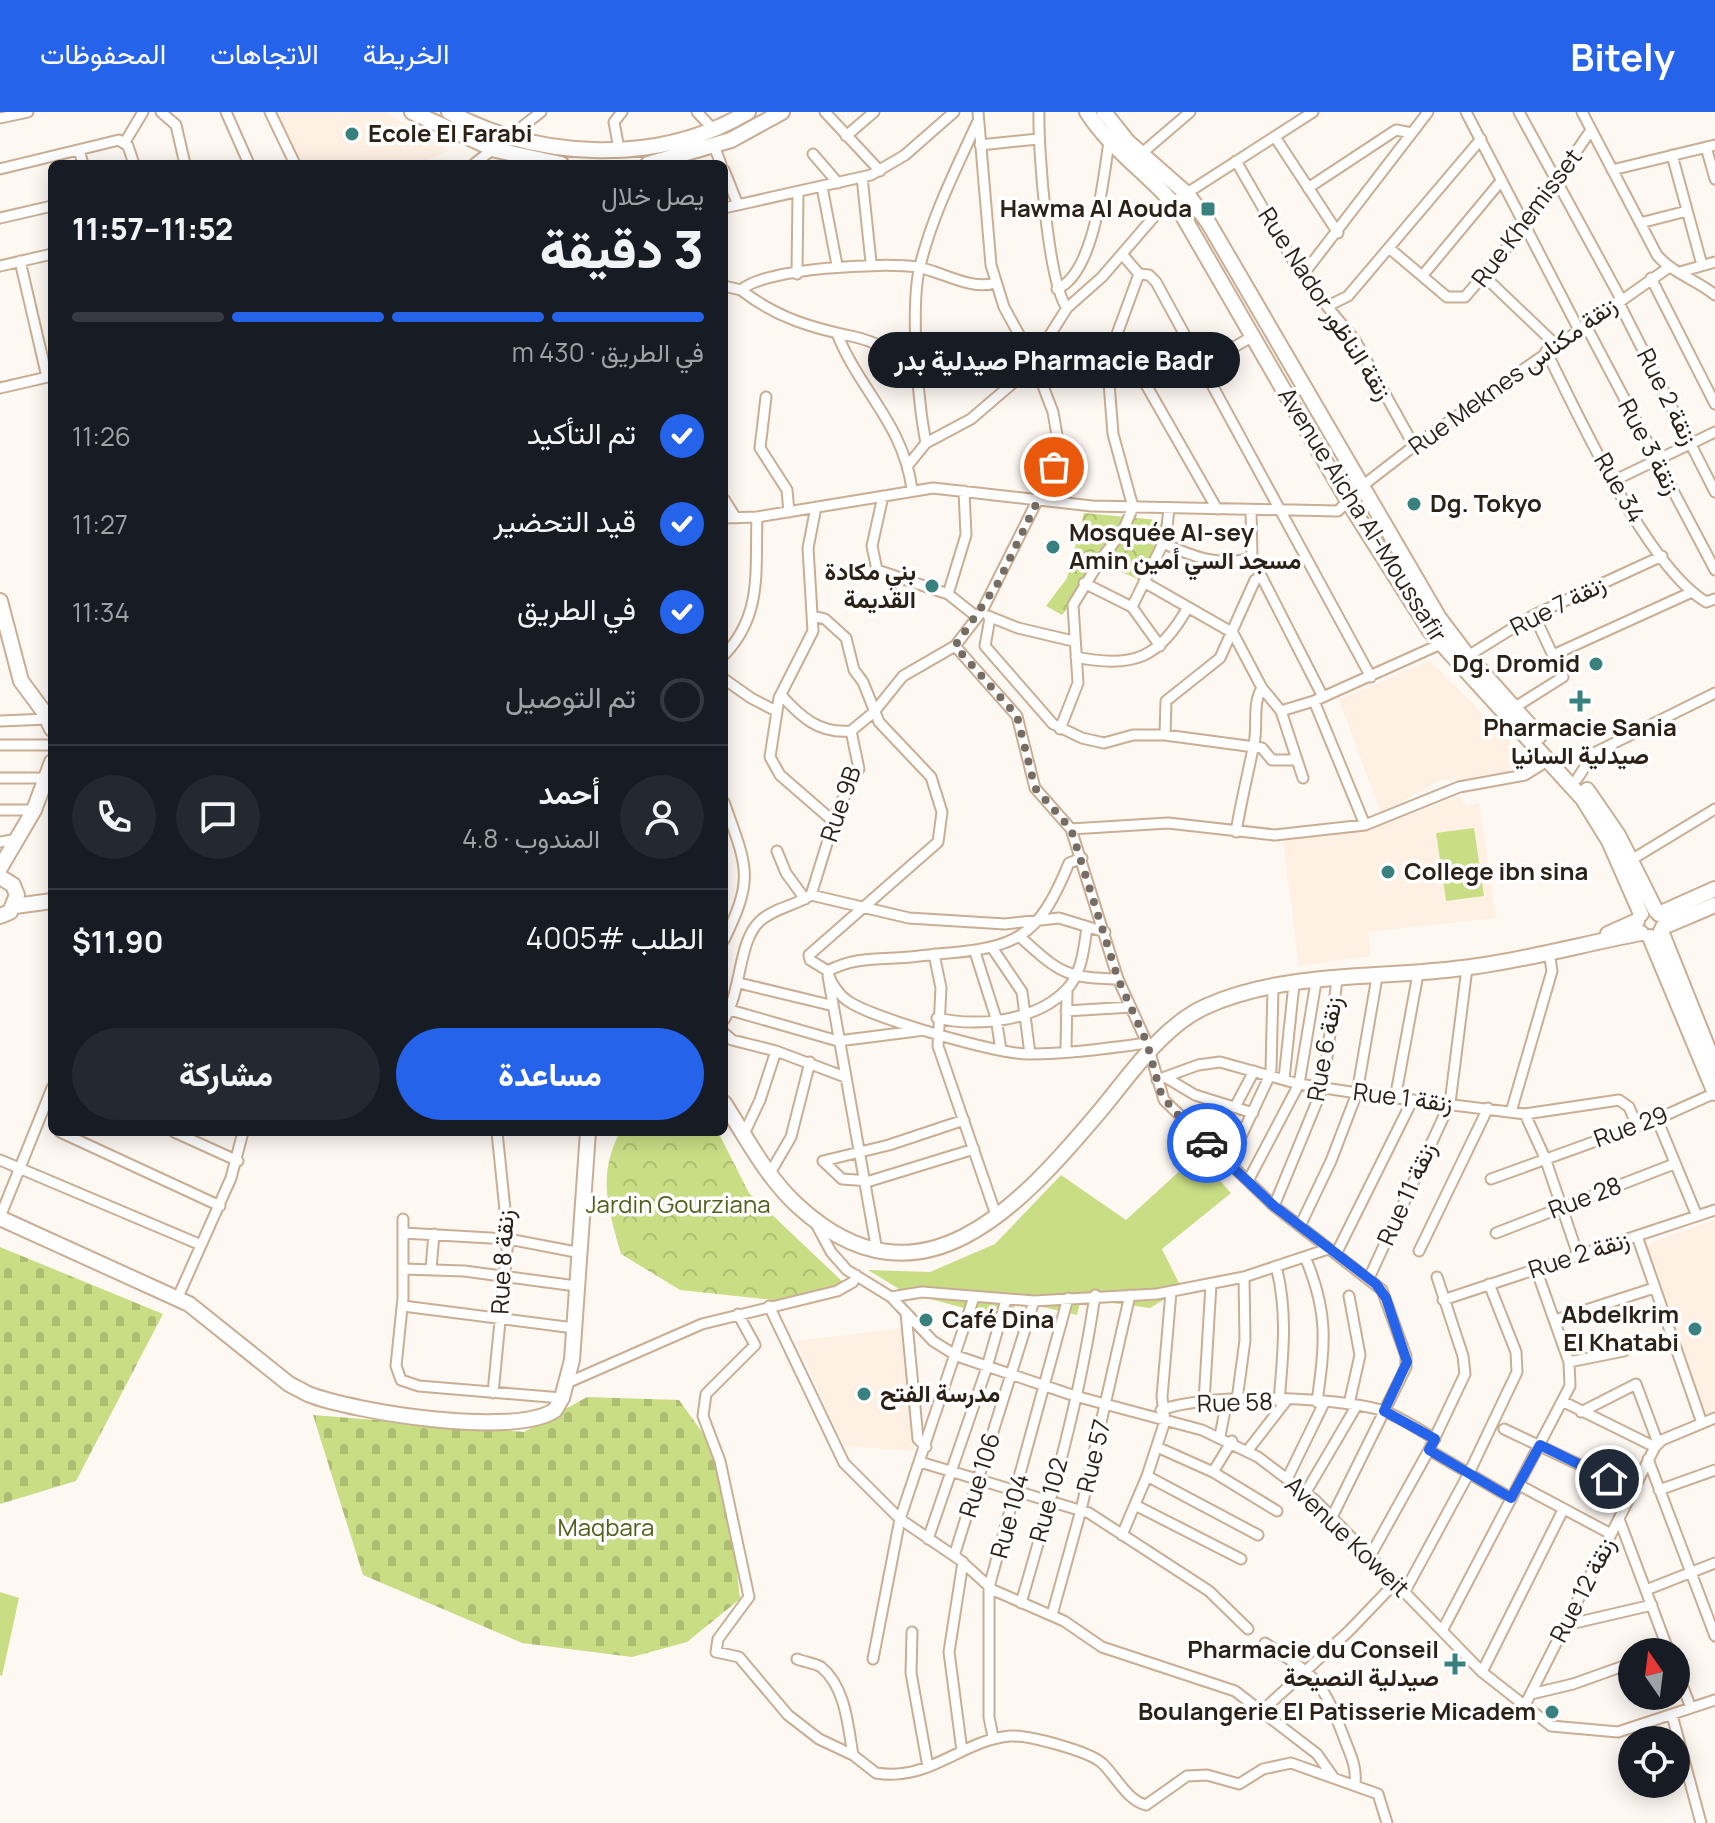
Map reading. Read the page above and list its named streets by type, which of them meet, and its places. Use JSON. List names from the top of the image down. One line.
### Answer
{"streets":{"main road":["Avenue Aicha Al-Moussafir"],"street":["Rue Khemisset","Rue Nador زنقة الناظور","Rue Meknes زنقة مكناس","Rue 2 زنقة","Rue 3 زنقة","Rue 34","Rue 7 زنقة","Rue 9B","Rue 6 زنقة","Rue 1 زنقة","Rue 29","Rue 11 زنقة","Rue 28","Rue 8 زنقة","Rue 58","Rue 57","Rue 106","Rue 102","Rue 104","Avenue Koweit","Rue 12 زنقة"]},"crossings":[["Rue Khemisset","Rue 2 زنقة"],["Rue Khemisset","Rue 3 زنقة"],["Rue Khemisset","Rue 34"],["Rue Nador زنقة الناظور","Rue Meknes زنقة مكناس"],["Rue Meknes زنقة مكناس","Rue 2 زنقة"],["Rue Meknes زنقة مكناس","Rue 3 زنقة"],["Rue Meknes زنقة مكناس","Rue 34"],["Rue Meknes زنقة مكناس","Avenue Aicha Al-Moussafir"],["Rue 34","Rue 7 زنقة"],["Avenue Aicha Al-Moussafir","Rue 7 زنقة"],["Avenue Aicha Al-Moussafir","Rue 29"],["Rue 6 زنقة","Rue 1 زنقة"],["Rue 1 زنقة","Rue 29"],["Rue 1 زنقة","Rue 11 زنقة"],["Rue 58","Avenue Koweit"],["Rue 57","Avenue Koweit"],["Rue 106","Avenue Koweit"],["Rue 102","Avenue Koweit"],["Rue 104","Avenue Koweit"],["Avenue Koweit","Rue 12 زنقة"]],"parks":["Jardin Gourziana","Maqbara"],"places":{"other":["Ecole El Farabi","Pharmacie Badr صيدلية بدر","Dg. Tokyo","Mosquée Al-sey Amin مسجد السي أمين","بني مكادة القديمة","Dg. Dromid","College ibn sina","Café Dina","Abdelkrim El Khatabi","مدرسة الفتح","Boulangerie El Patisserie Micadem"],"transit":["Hawma Al Aouda"],"health":["Pharmacie Sania صيدلية السانيا","Pharmacie du Conseil صيدلية النصيحة"]},"north":"top","page":{"header":"Bitely","nav":["الخريطة","الاتجاهات","المحفوظات"],"heading":["3 دقيقة","يصل خلال","11:52–11:57"],"panel":["أحمد","المندوب · 4.8","الطلب #4005","$11.90"],"bar":"في الطريق · 430 m","bubble":"Pharmacie Badr صيدلية بدر","list":[["تم التأكيد","11:26"],["قيد التحضير","11:27"],["في الطريق","11:34"],"تم التوصيل"],"buttons":["مساعدة","مشاركة"]}}
